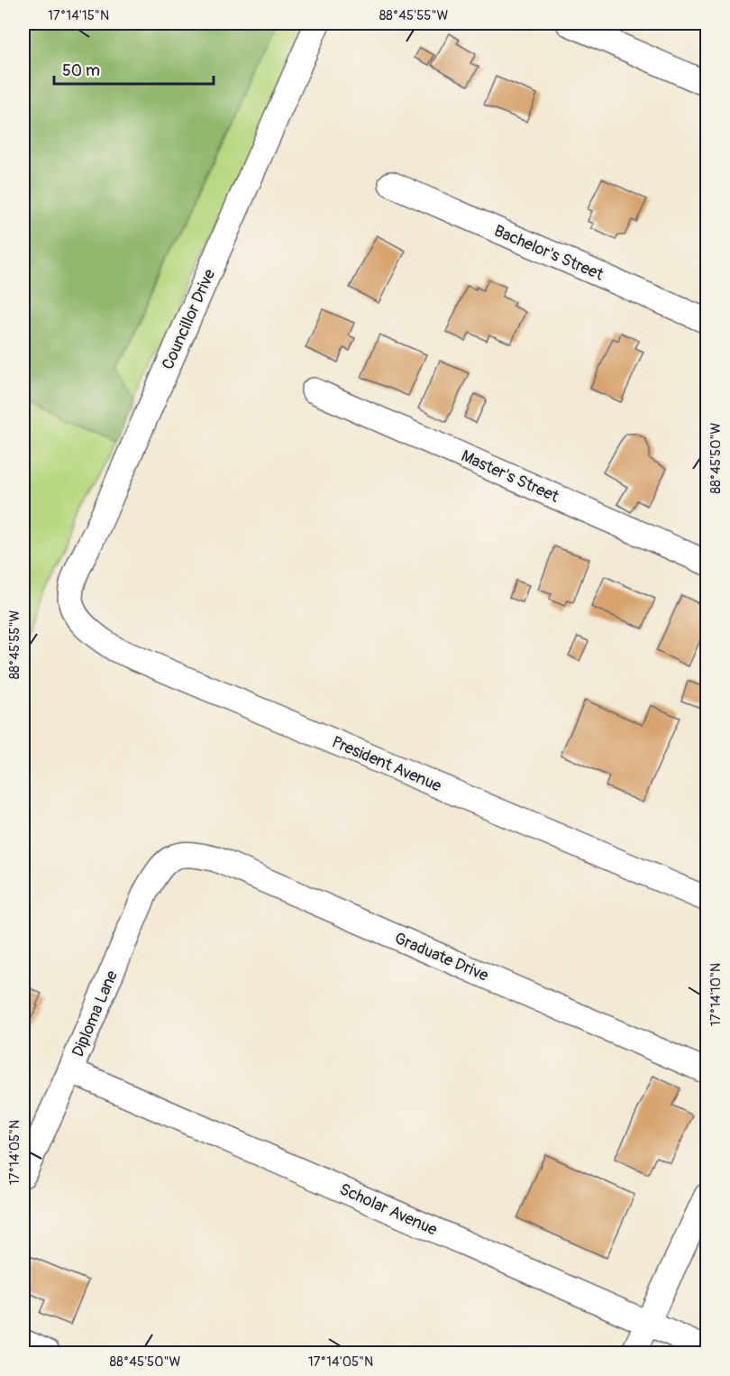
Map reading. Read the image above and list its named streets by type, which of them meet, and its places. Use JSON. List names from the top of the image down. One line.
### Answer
{"streets":{"street":["Bachelor's Street","Councillor Drive","Master's Street","President Avenue","Graduate Drive","Diploma Lane","Scholar Avenue"]},"crossings":[["Councillor Drive","President Avenue"],["Graduate Drive","Diploma Lane"],["Diploma Lane","Scholar Avenue"]],"scale_bar":"50 m","coordinates":["17°14'15\"N","88°45'55\"W","88°45'50\"W","17°14'10\"N","17°14'05\"N"]}
